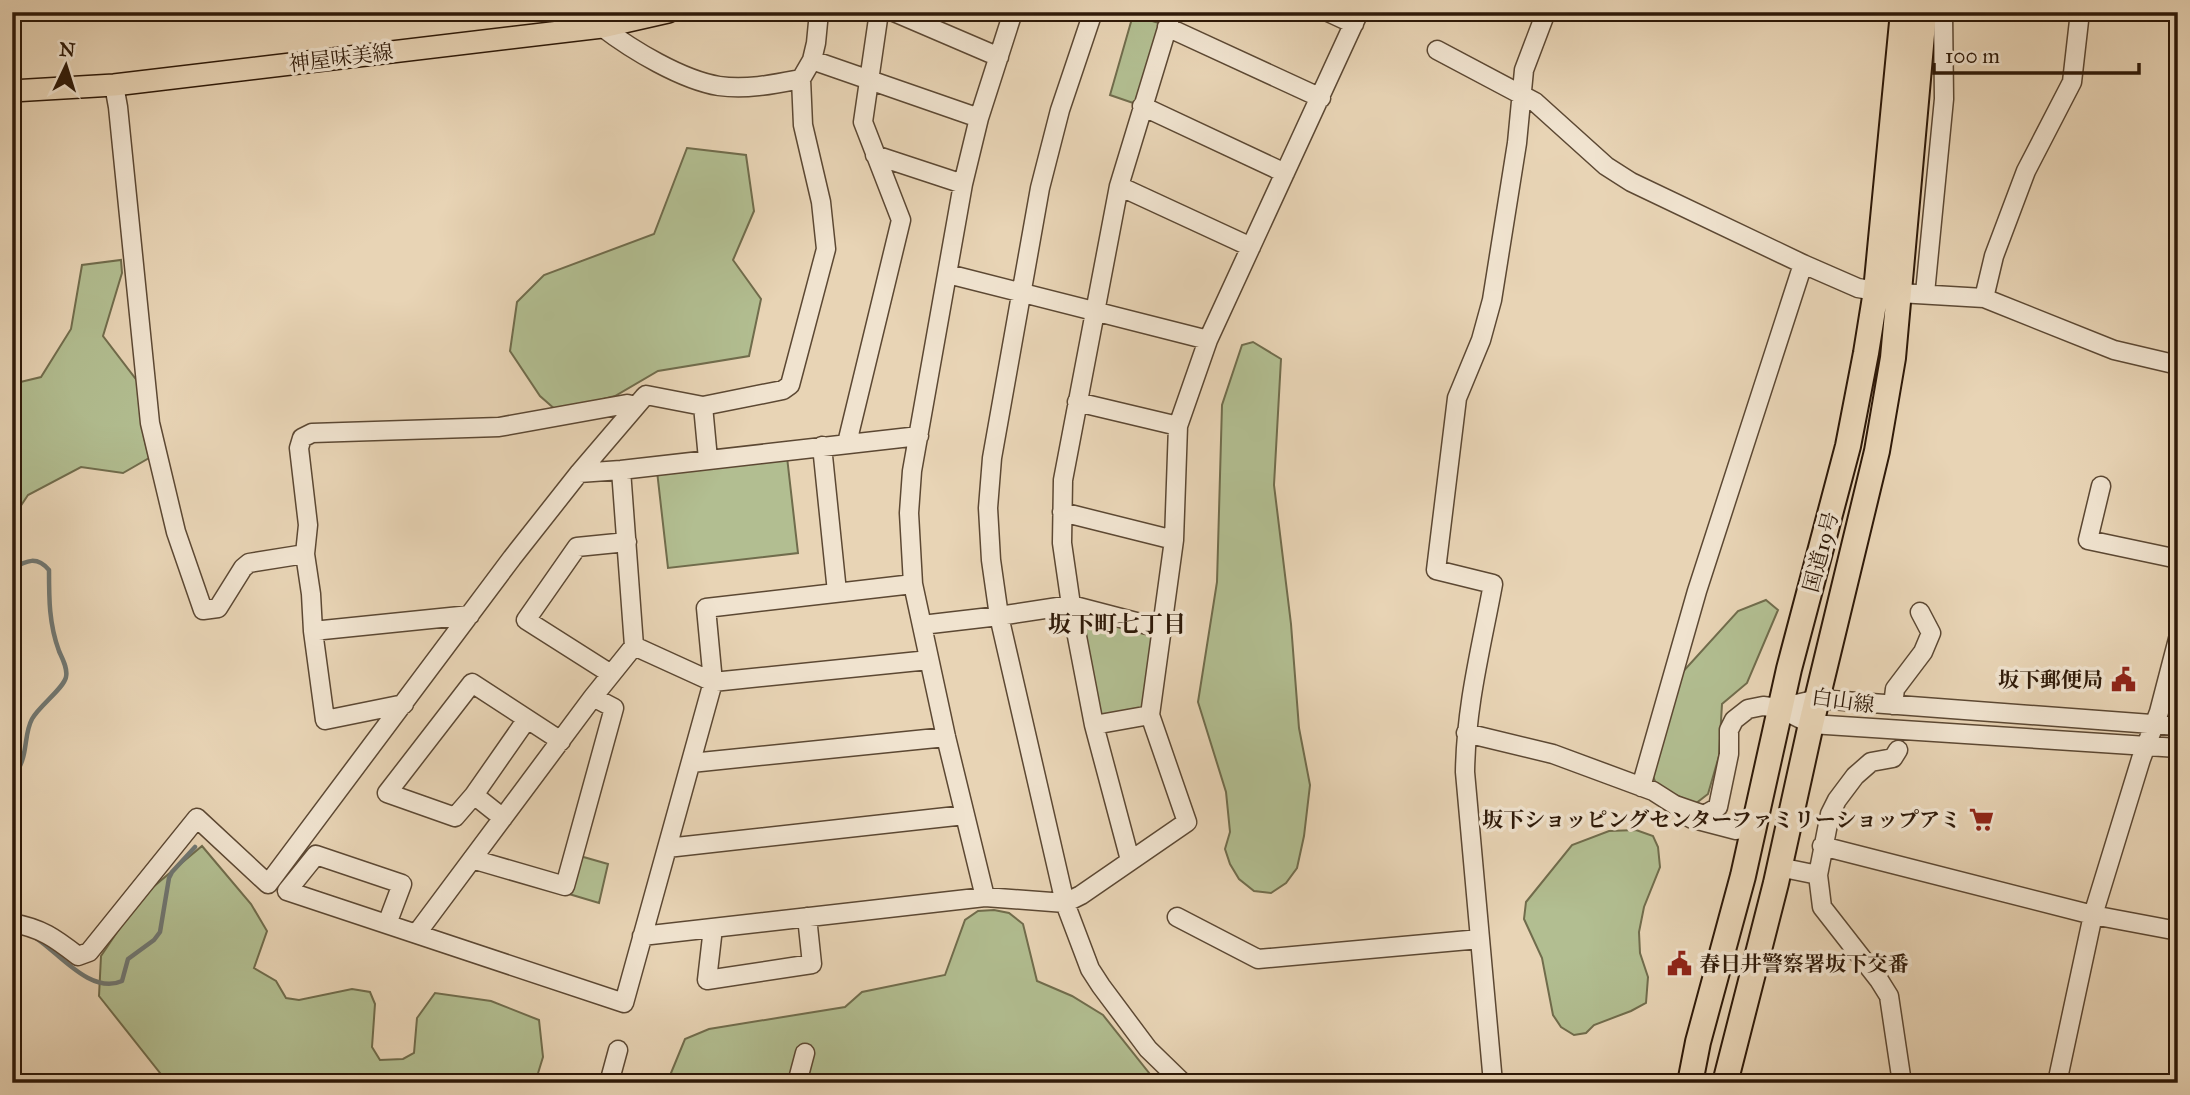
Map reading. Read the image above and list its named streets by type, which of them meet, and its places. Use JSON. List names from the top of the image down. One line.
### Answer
{"streets":{"highway":["国道19号"],"main road":["神屋味美線"],"street":["白山線"]},"crossings":[["国道19号","白山線"]],"districts":["坂下町七丁目"],"places":{"public building":["坂下郵便局","春日井警察署坂下交番"],"supermarket":["坂下ショッピングセンターファミリーショップアミ"]},"scale_bar":"100 m","north":"top"}
